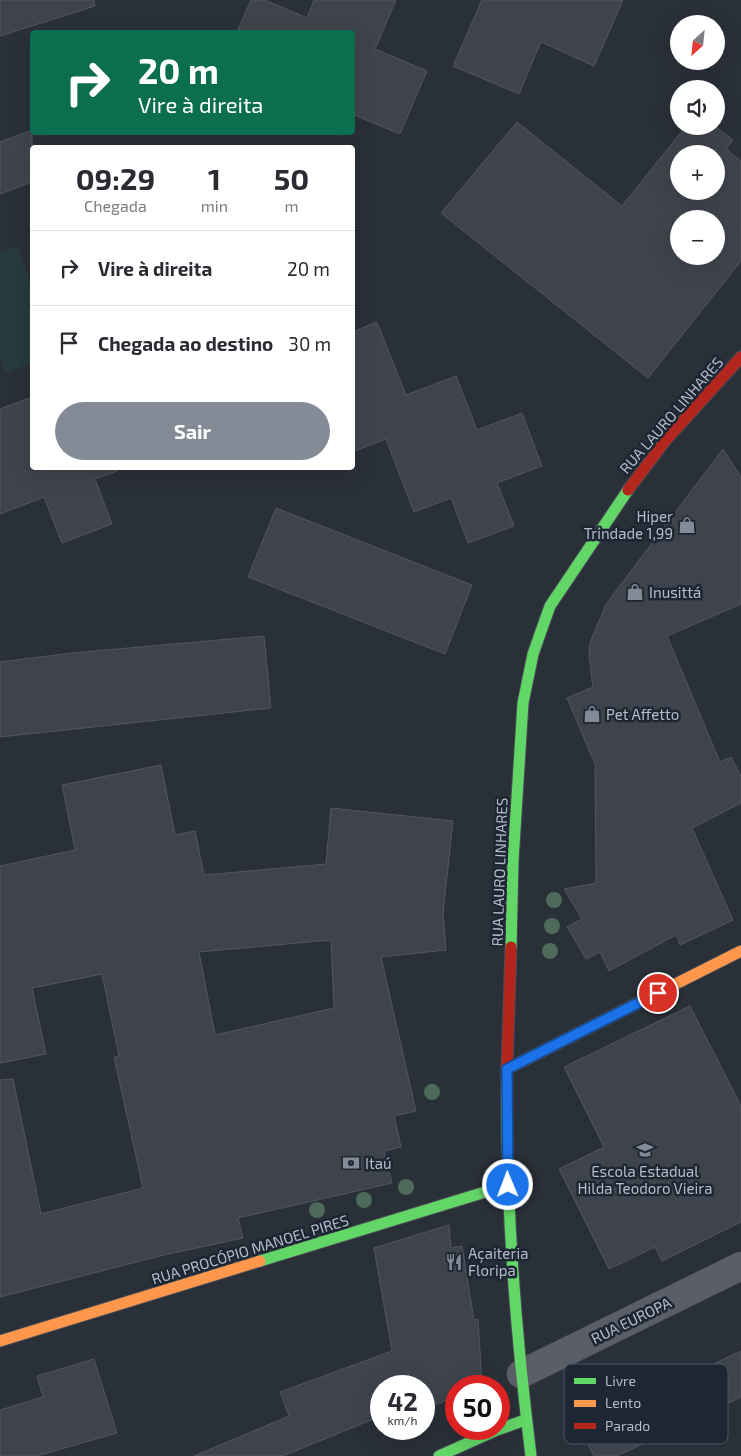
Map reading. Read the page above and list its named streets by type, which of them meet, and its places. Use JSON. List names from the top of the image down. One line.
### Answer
{"streets":{"main road":["RUA LAURO LINHARES","RUA PROCÓPIO MANOEL PIRES"],"street":["RUA EUROPA"]},"crossings":[["RUA LAURO LINHARES","RUA PROCÓPIO MANOEL PIRES"],["RUA LAURO LINHARES","RUA EUROPA"]],"places":{"shop":["Hiper Trindade 1,99","Inusittá","Pet Affetto"],"school or university":["Escola Estadual Hilda Teodoro Vieira"],"bank":["Itaú"],"restaurant":["Açaiteria Floripa"]},"legend":["Livre","Lento","Parado"],"north":"bottom left","page":{"map_buttons":["+","−"],"turn":["20 m","Vire à direita"],"eta":["09:29","Chegada","1","min","50","m"],"list":[{"name":"Vire à direita","value":"20 m"},{"name":"Chegada ao destino","value":"30 m"}],"buttons":"Sair","speed":"42 km/h","limit":"50"}}
